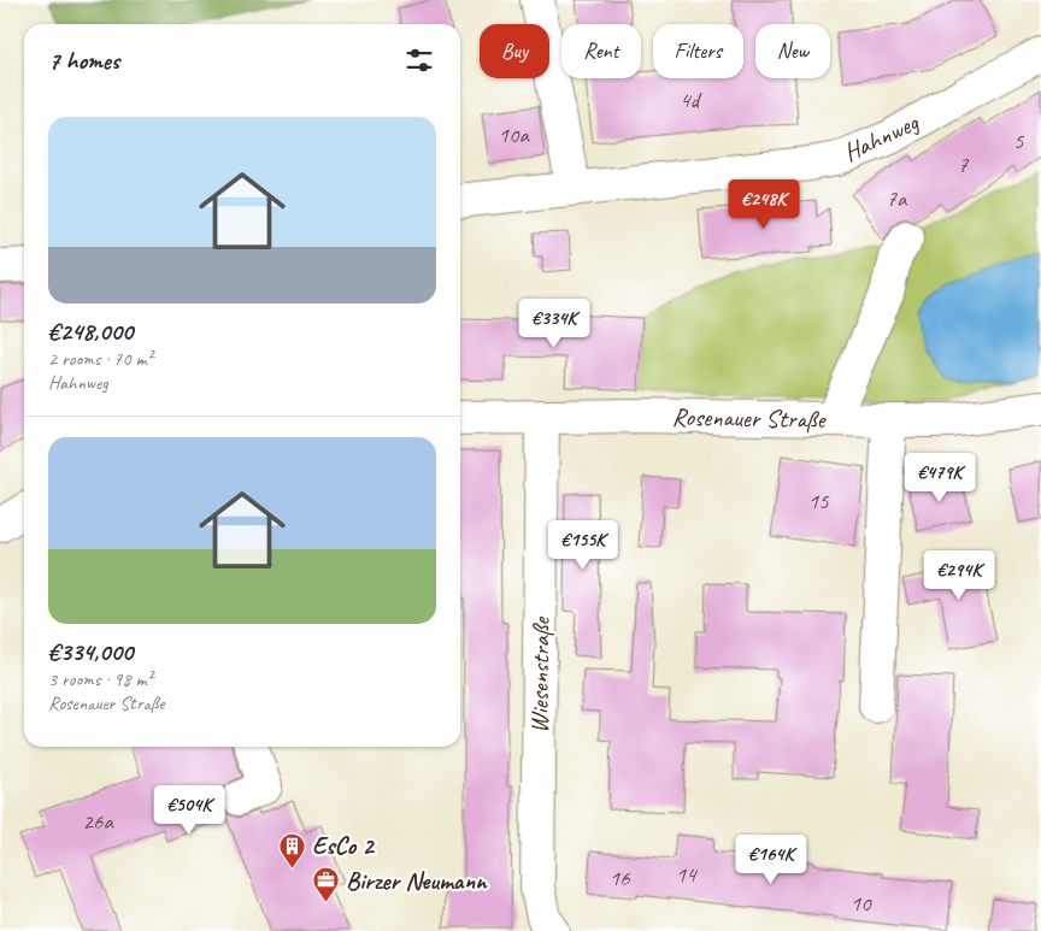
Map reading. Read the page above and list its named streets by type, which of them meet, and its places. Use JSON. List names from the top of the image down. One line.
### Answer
{"streets":{"street":["Hahnweg","Rosenauer Straße","Wiesenstraße"]},"crossings":[["Rosenauer Straße","Wiesenstraße"]],"places":{"building":["EsCo 2"],"office":["Birzer Neumann"]},"house_numbers":["4d","10a","5","7","7a","15","26a","14","16","10"],"page":{"chip":["Buy","Rent","Filters","New"],"heading":"7 homes","list":[{"name":"€248,000","note":"2 rooms · 70 m² · Hahnweg"},{"name":"€334,000","note":"3 rooms · 98 m² · Rosenauer Straße"}],"price":["€248K","€334K","€479K","€155K","€294K","€504K","€164K"]}}
